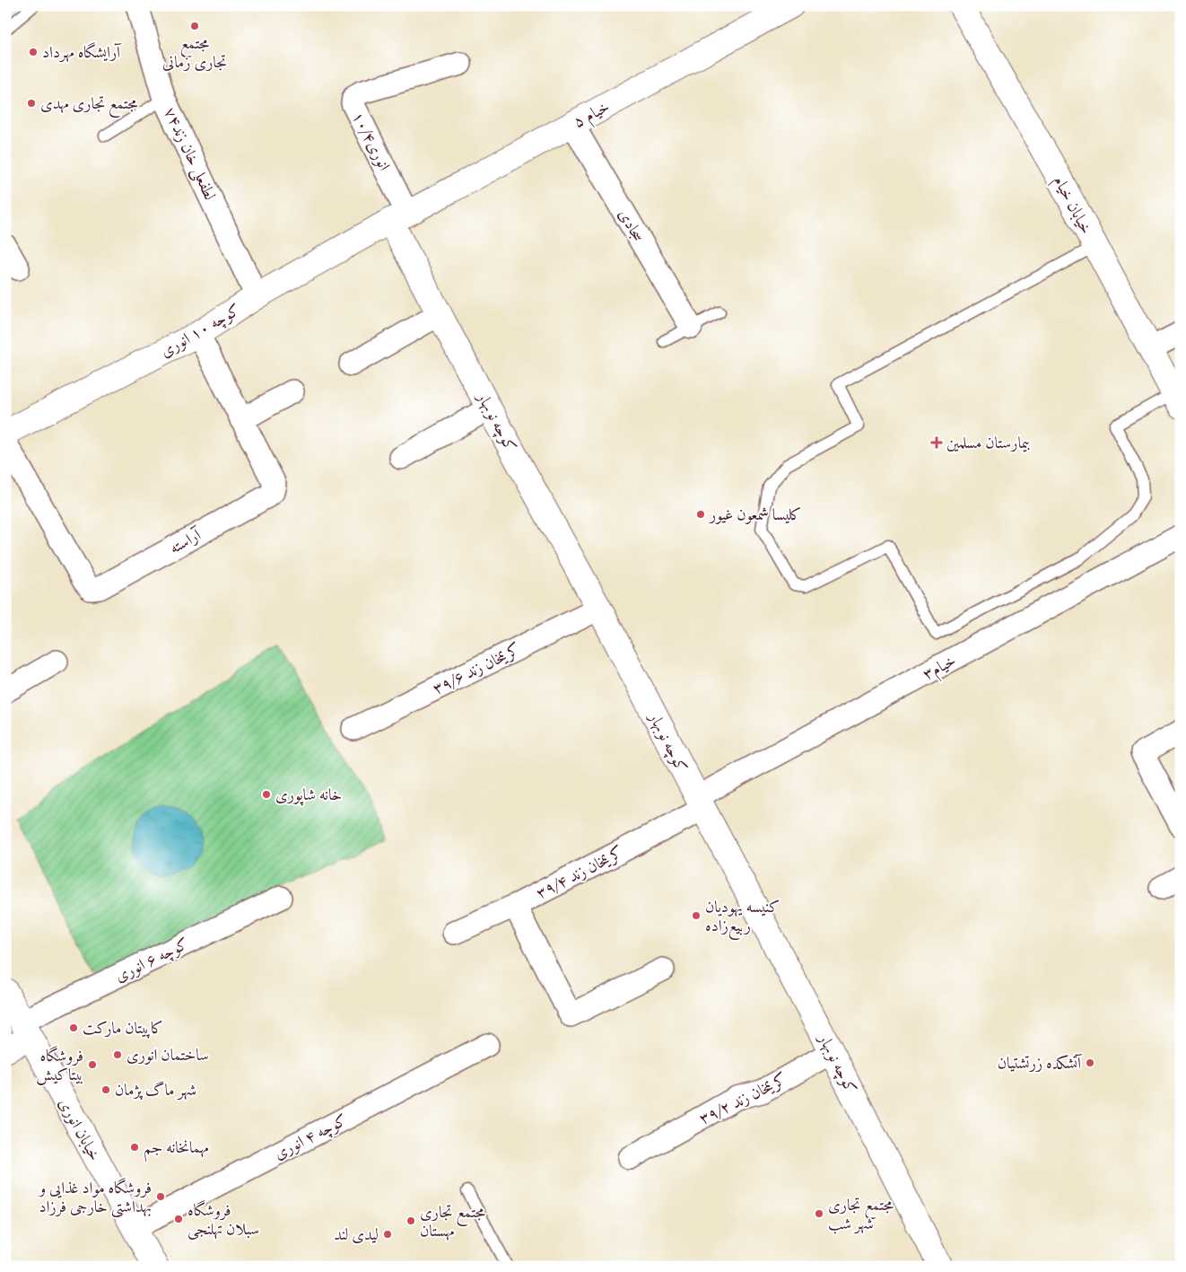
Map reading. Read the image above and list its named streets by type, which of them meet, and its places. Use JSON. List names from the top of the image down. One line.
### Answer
{"streets":{"street":["۵ خیام","انوری۱۰/۴","لطفعلی خان زند۷۴","خیابان خیام","سجادی","کوچه ۱۰ انوری","کوچه نوبهار","آراسته","خیام۳","کریمخان زند ۳۹/۶","کریمخان زند ۳۹/۴","کوچه ۶ انوری","کریمخان زند ۳۹/۲","خیابان انوری","کوچه ۴ انوری"]},"crossings":[["۵ خیام","انوری۱۰/۴"],["۵ خیام","سجادی"],["۵ خیام","کوچه ۱۰ انوری"],["۵ خیام","کوچه نوبهار"],["انوری۱۰/۴","کوچه ۱۰ انوری"],["انوری۱۰/۴","کوچه نوبهار"],["لطفعلی خان زند۷۴","کوچه ۱۰ انوری"],["کوچه ۱۰ انوری","کوچه نوبهار"],["کوچه ۱۰ انوری","آراسته"],["کوچه نوبهار","خیام۳"],["کوچه نوبهار","کریمخان زند ۳۹/۶"],["کوچه نوبهار","کریمخان زند ۳۹/۴"],["کوچه نوبهار","کریمخان زند ۳۹/۲"],["خیام۳","کریمخان زند ۳۹/۴"],["کوچه ۶ انوری","خیابان انوری"],["خیابان انوری","کوچه ۴ انوری"]],"places":{"other":["مجتمع تجاری زمانی","آرایشگاه مهرداد","مجتمع تجاری مهدی","کلیسا شمعون غیور","خانه شاپوری","کنیسه یهودیان ربیع‌زاده","کاپیتان مارکت","ساختمان انوری","آتشکده زرتشتیان","فروشگاه بیتاکیش","شهر ماگ پژمان","مهمانخانه جم","فروشگاه مواد غذایی و بهداشتی خارجی فرزاد","مجتمع تجاری شهر شب","فروشگاه سبلان تهلنجی","مجتمع تجاری مهستان","لیدی لند"],"health":["بیمارستان مسلمین"]}}
